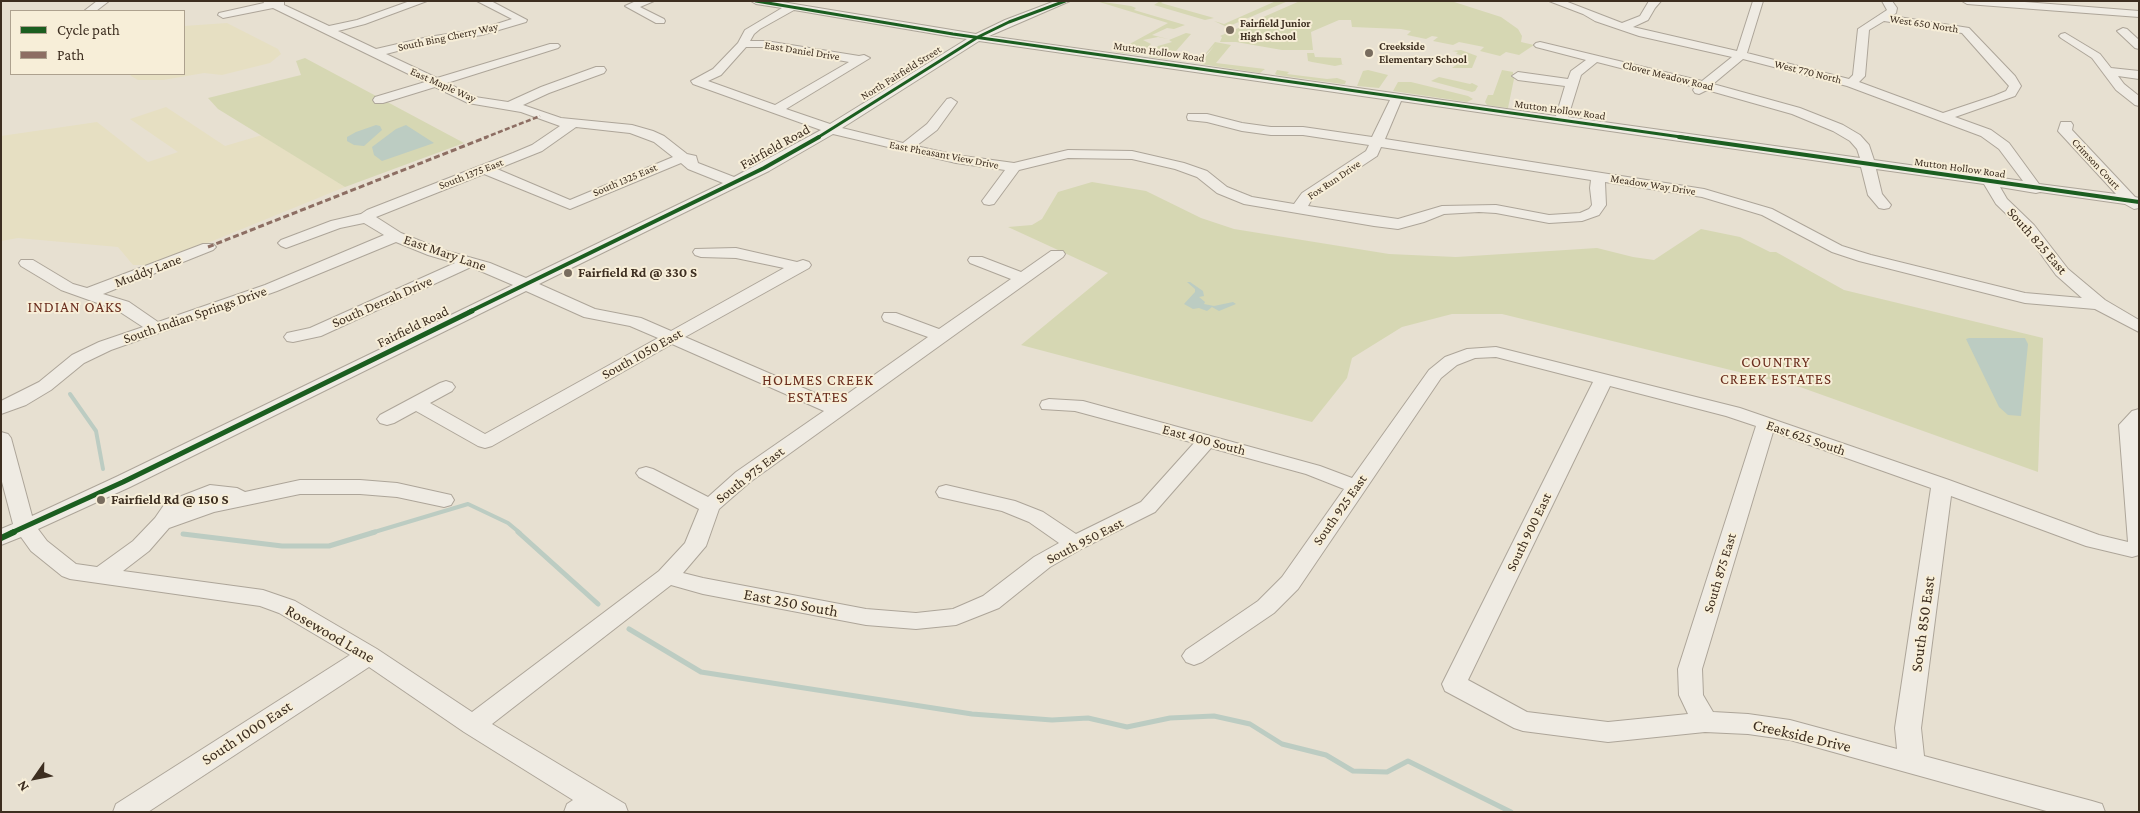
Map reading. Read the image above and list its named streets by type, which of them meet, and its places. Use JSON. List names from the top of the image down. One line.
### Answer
{"streets":{"street":["West 650 North","South Bing Cherry Way","East Daniel Drive","Mutton Hollow Road","West 770 North","North Fairfield Street","Clover Meadow Road","East Maple Way","Fairfield Road","East Pheasant View Drive","Crimson Court","South 1375 East","South 1325 East","Fox Run Drive","Meadow Way Drive","South 825 East","East Mary Lane","Muddy Lane","South Derrah Drive","South Indian Springs Drive","South 1050 East","East 625 South","East 400 South","South 975 East","South 925 East","South 900 East","South 950 East","South 875 East","East 250 South","South 850 East","Rosewood Lane","South 1000 East","Creekside Drive"]},"crossings":[["West 650 North","West 770 North"],["South Bing Cherry Way","East Maple Way"],["Mutton Hollow Road","West 770 North"],["Mutton Hollow Road","North Fairfield Street"],["Mutton Hollow Road","Clover Meadow Road"],["Mutton Hollow Road","Crimson Court"],["Mutton Hollow Road","Fox Run Drive"],["Mutton Hollow Road","South 825 East"],["North Fairfield Street","Fairfield Road"],["North Fairfield Street","East Pheasant View Drive"],["East Maple Way","Fairfield Road"],["East Maple Way","South 1375 East"],["East Maple Way","South 1325 East"],["Fairfield Road","East Pheasant View Drive"],["Fairfield Road","East Mary Lane"],["Fairfield Road","Rosewood Lane"],["East Pheasant View Drive","Fox Run Drive"],["East Pheasant View Drive","Meadow Way Drive"],["South 1375 East","South 1325 East"],["South 1375 East","East Mary Lane"],["Fox Run Drive","Meadow Way Drive"],["Meadow Way Drive","South 825 East"],["East Mary Lane","South Derrah Drive"],["East Mary Lane","South Indian Springs Drive"],["East Mary Lane","South 1050 East"],["East Mary Lane","South 975 East"],["East 625 South","South 925 East"],["East 625 South","South 900 East"],["East 625 South","South 875 East"],["East 625 South","South 850 East"],["East 400 South","South 925 East"],["East 400 South","South 950 East"],["South 975 East","East 250 South"],["South 975 East","Rosewood Lane"],["South 900 East","Creekside Drive"],["South 950 East","East 250 South"],["South 875 East","Creekside Drive"],["South 850 East","Creekside Drive"],["Rosewood Lane","South 1000 East"]],"districts":["INDIAN OAKS","COUNTRY CREEK ESTATES","HOLMES CREEK ESTATES"],"places":["Fairfield Junior High School","Creekside Elementary School","Fairfield Rd @ 330 S","Fairfield Rd @ 150 S"],"legend":["Cycle path","Path"],"north":"bottom left"}
